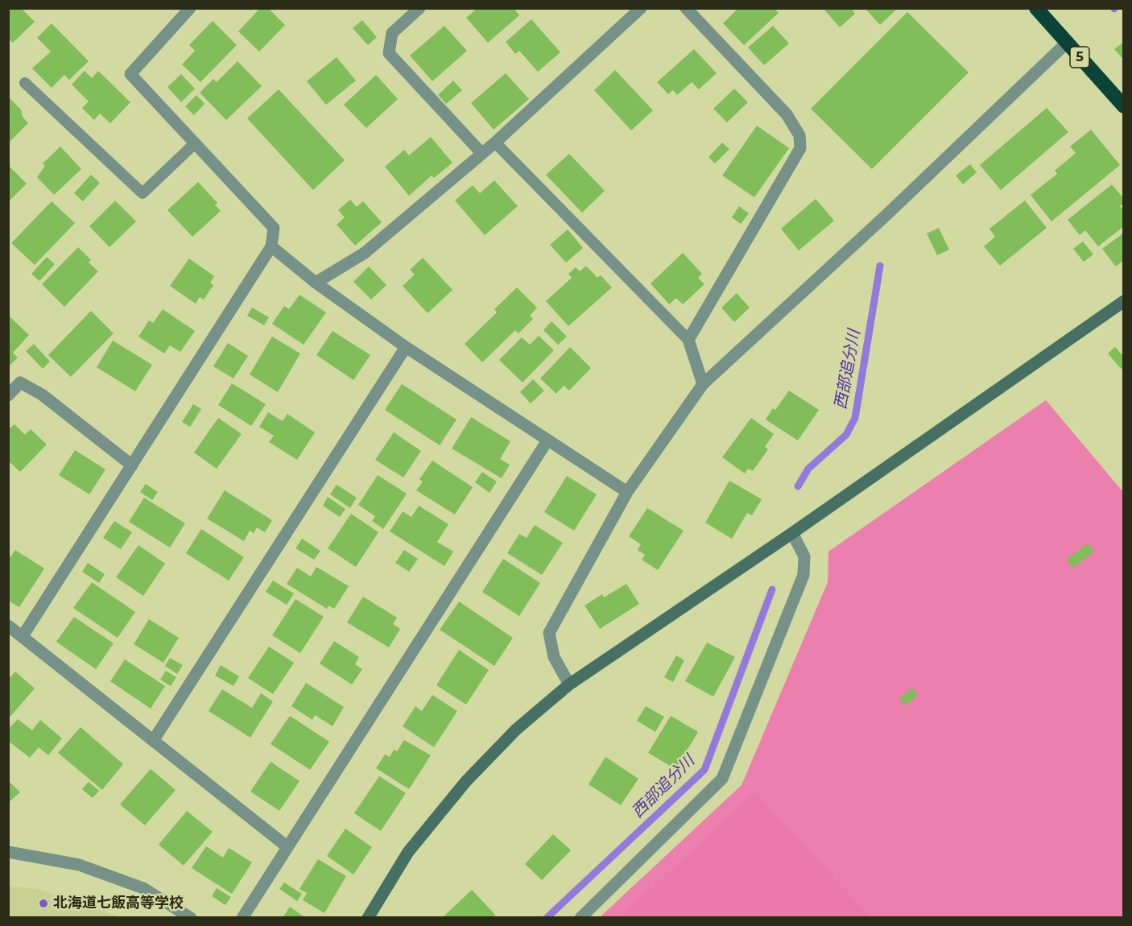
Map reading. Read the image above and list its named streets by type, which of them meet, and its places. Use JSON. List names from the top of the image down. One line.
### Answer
{"streets":{"highway":["5"]},"water":["西部追分川"],"places":["北海道七飯高等学校"]}
